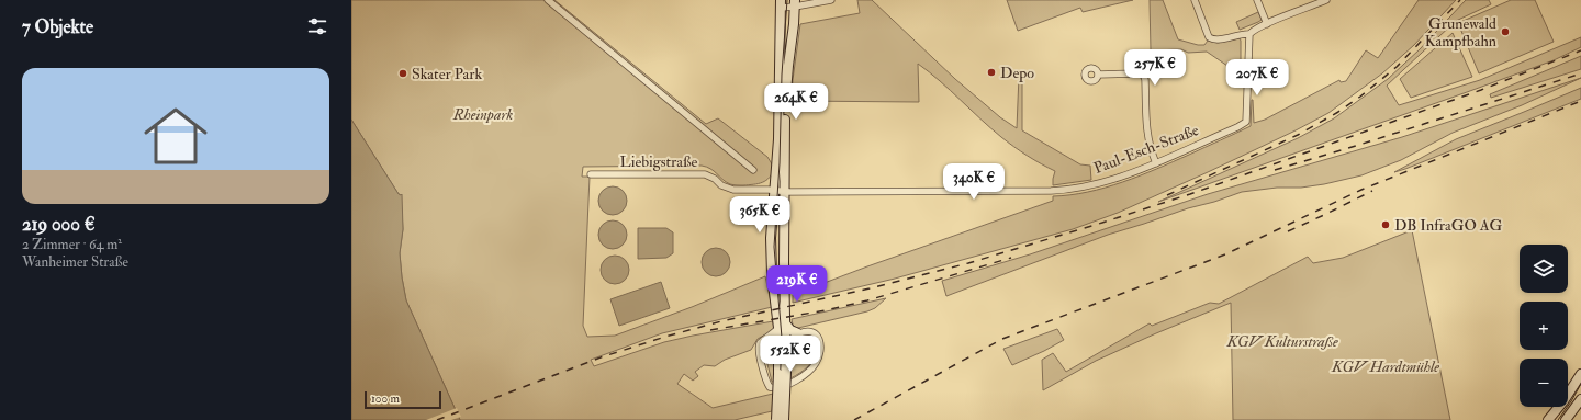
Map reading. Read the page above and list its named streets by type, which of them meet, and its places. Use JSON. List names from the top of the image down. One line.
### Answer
{"streets":{"street":["Paul-Esch-Straße","Liebigstraße"]},"crossings":[["Paul-Esch-Straße","Liebigstraße"]],"parks":["Rheinpark","KGV Kulturstraße","KGV Hardtmühle"],"places":["Grunewald Kampfbahn","Depo","Skater Park","DB InfraGO AG"],"scale_bar":"100 m","page":{"heading":"7 Objekte","price":["257K €","207K €","264K €","340K €","365K €","219K €","552K €"],"list":[{"name":"219 000 €","note":"2 Zimmer · 64 m² · Wanheimer Straße"}],"map_buttons":["+","−"],"scale":"100 m"}}
